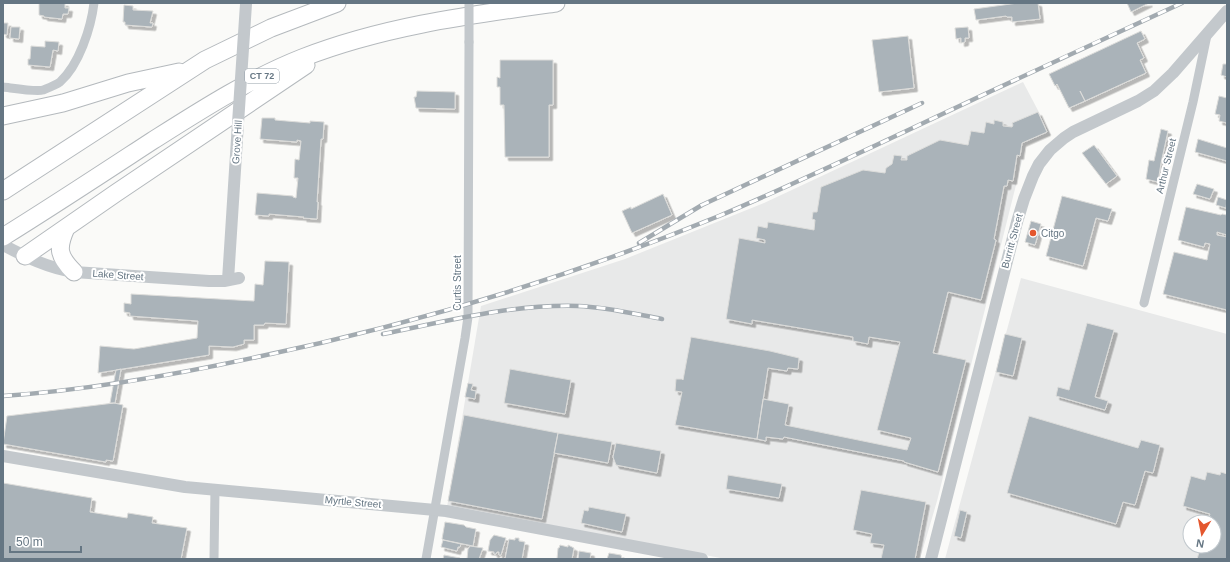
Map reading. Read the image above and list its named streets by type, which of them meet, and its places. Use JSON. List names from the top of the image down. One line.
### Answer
{"streets":{"highway":["CT 72"],"street":["Grove Hill","Arthur Street","Burritt Street","Lake Street","Curtis Street","Myrtle Street"]},"crossings":[["Grove Hill","Lake Street"],["Arthur Street","Burritt Street"],["Curtis Street","Myrtle Street"]],"places":["Citgo"],"scale_bar":"50 m","north":"bottom"}
